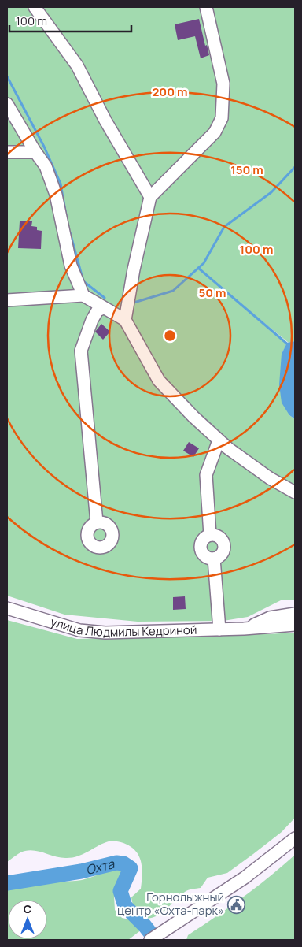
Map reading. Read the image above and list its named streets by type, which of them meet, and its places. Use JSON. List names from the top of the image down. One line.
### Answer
{"streets":{"street":["улица Людмилы Кедриной"]},"water":["Охта"],"places":{"public building":["Горнолыжный центр «Охта-парк»"]},"scale_bar":"100 m","north":"top","rings":["200 m","150 m","100 m","50 m"]}
